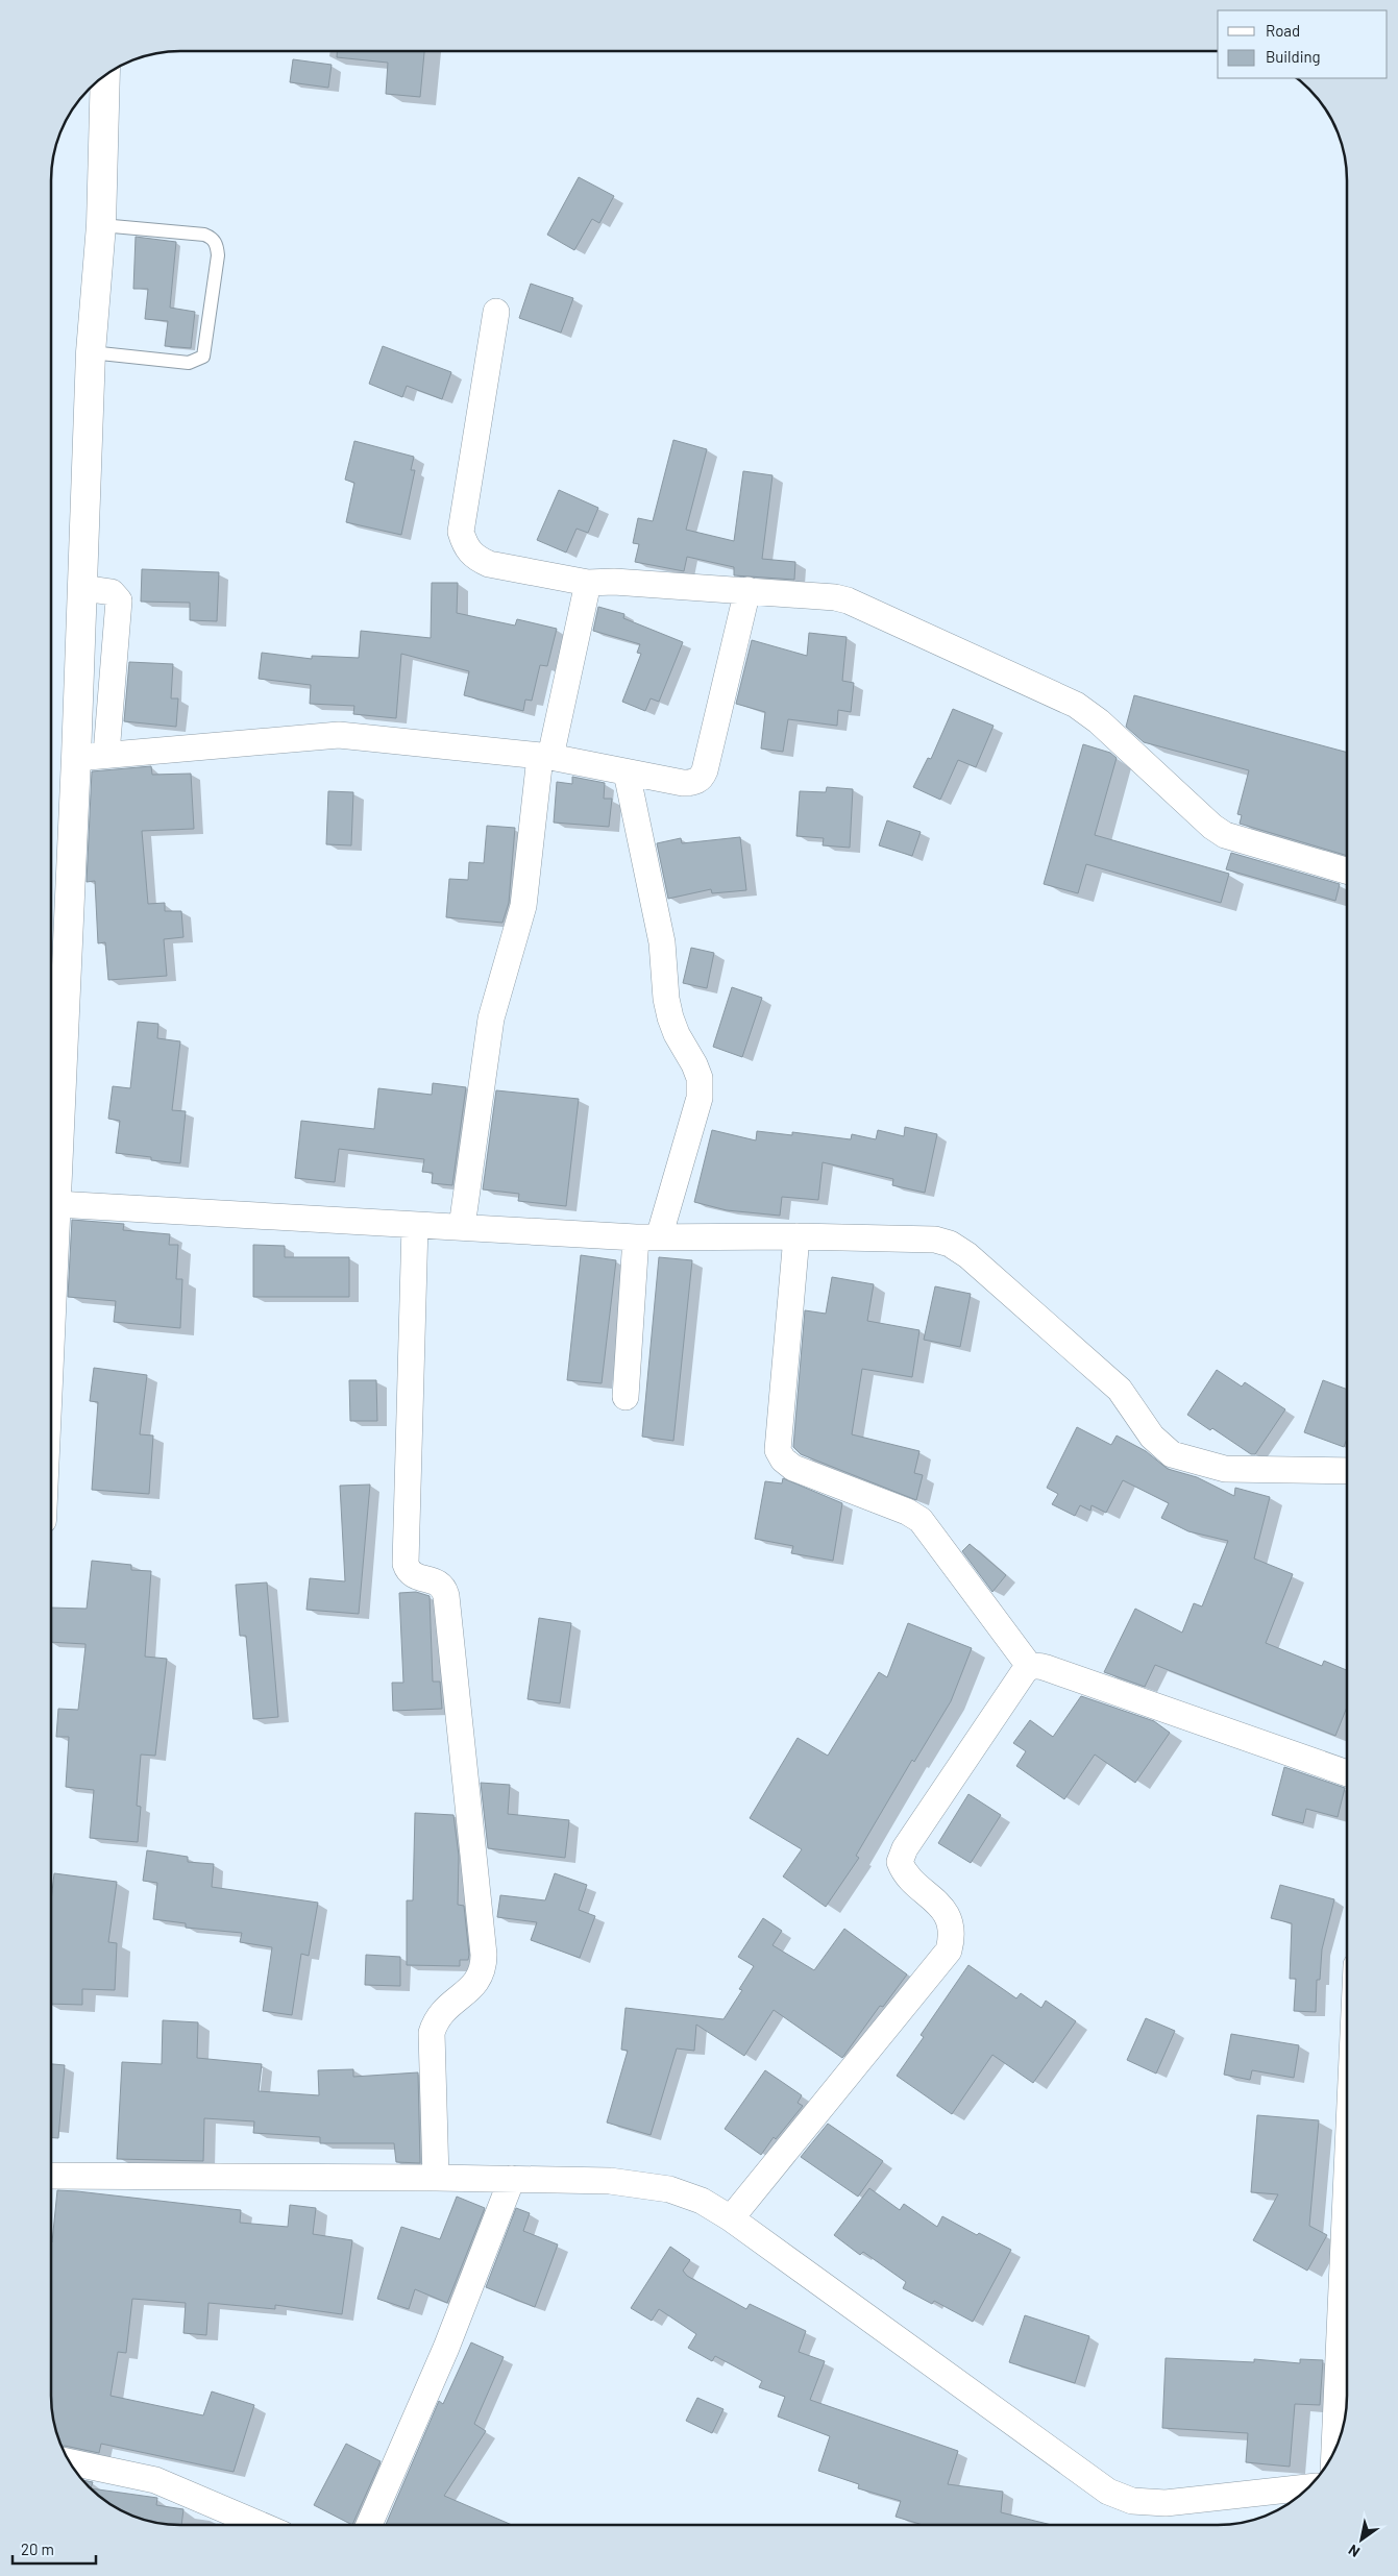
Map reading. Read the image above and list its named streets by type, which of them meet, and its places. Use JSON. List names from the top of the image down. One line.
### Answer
{"legend":["Road","Building"],"scale_bar":"20 m","north":"bottom left"}
